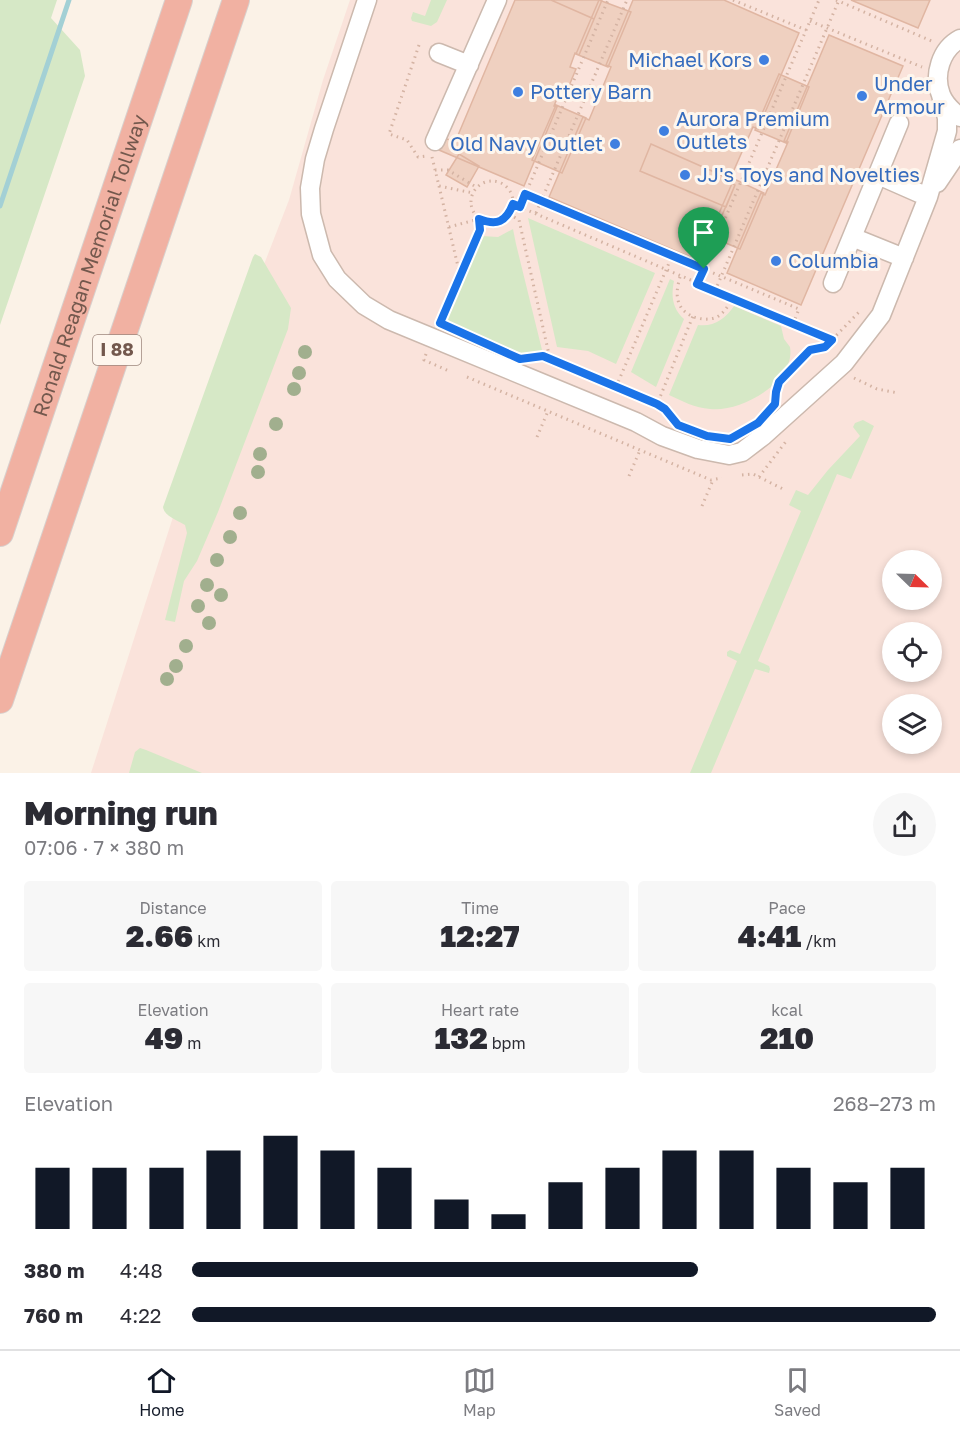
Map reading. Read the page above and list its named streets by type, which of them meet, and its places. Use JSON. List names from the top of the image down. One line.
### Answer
{"streets":{"highway":["Ronald Reagan Memorial Tollway","I 88"]},"places":["Michael Kors","Pottery Barn","Under Armour","Aurora Premium Outlets","Old Navy Outlet","JJ's Toys and Novelties","Columbia"],"north":"bottom right","page":{"heading":["Morning run","07:06 · 7 × 380 m"],"stats":[["Distance","2.66 km"],["Time","12:27"],["Pace","4:41 /km"],["Elevation","49 m"],["Heart rate","132 bpm"],["kcal","210"]],"chart":["Elevation","268–273 m"],"list":[{"name":"380 m","note":"4:48"},{"name":"760 m","note":"4:22"}],"tabs":["Home","Map","Saved"]}}
